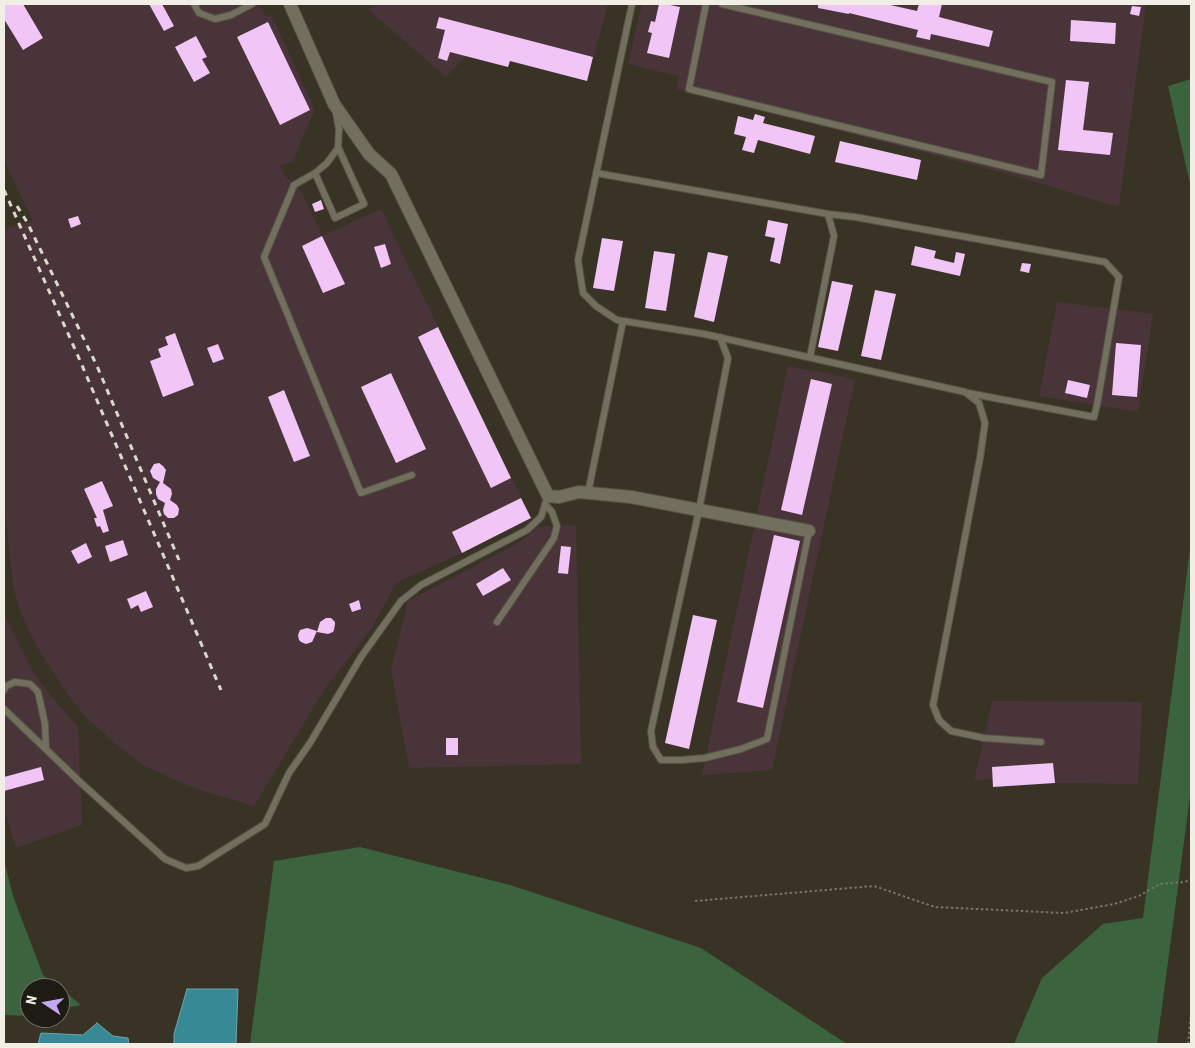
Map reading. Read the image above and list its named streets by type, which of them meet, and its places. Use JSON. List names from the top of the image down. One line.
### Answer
{"north":"left"}
